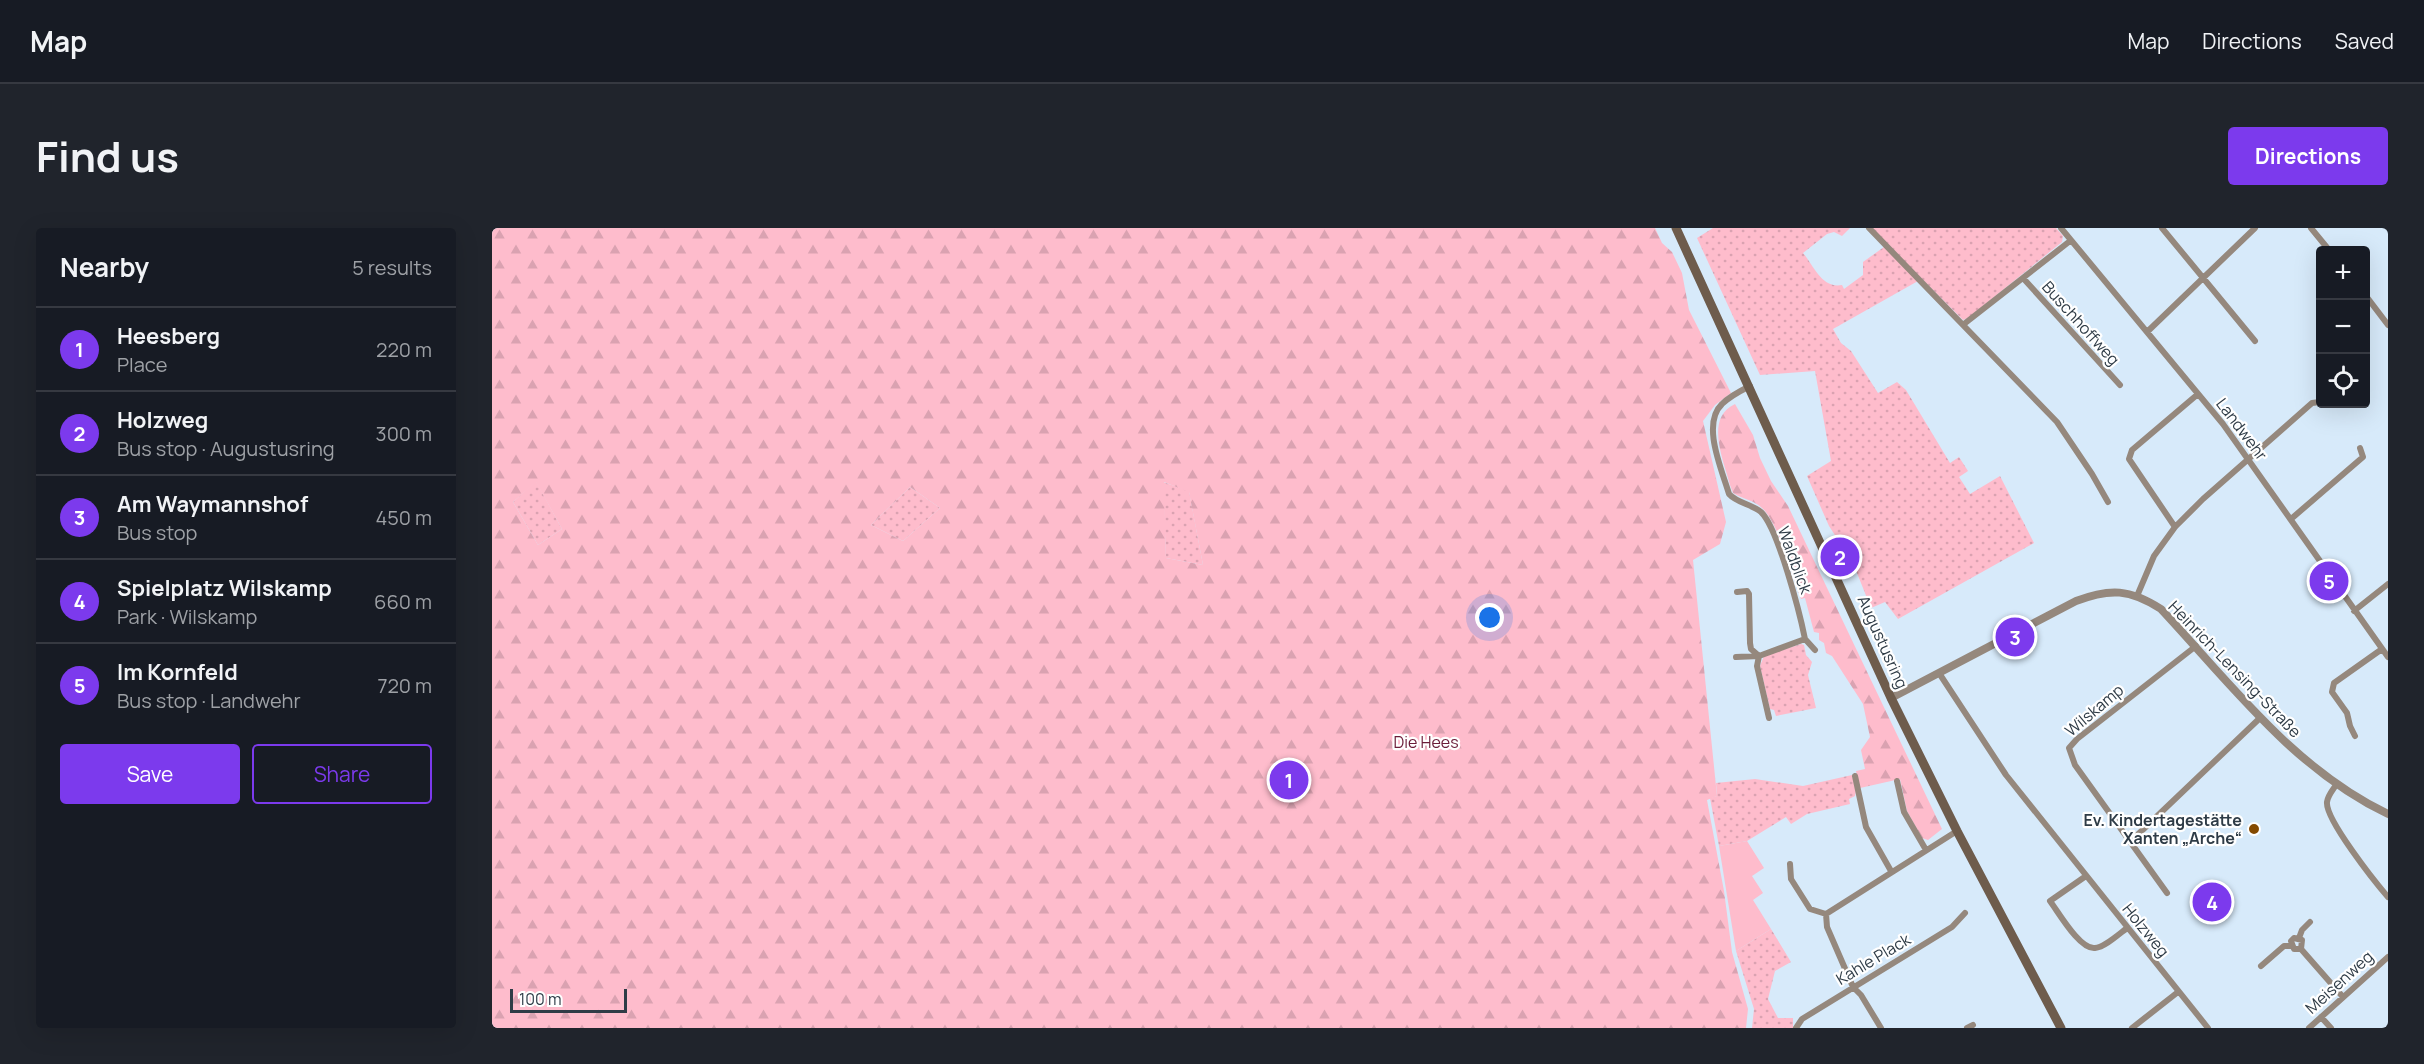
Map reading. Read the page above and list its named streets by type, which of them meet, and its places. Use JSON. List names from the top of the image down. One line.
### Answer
{"streets":{"main road":["Augustusring"],"street":["Buschhoffweg","Landwehr","Waldblick","Heinrich-Lensing-Straße","Wilskamp","Holzweg","Kahle Plack","Meisenweg"]},"crossings":[["Waldblick","Augustusring"],["Augustusring","Heinrich-Lensing-Straße"],["Heinrich-Lensing-Straße","Wilskamp"],["Heinrich-Lensing-Straße","Holzweg"]],"parks":["Die Hees"],"places":["Ev. Kindertagestätte Xanten „Arche“"],"scale_bar":"100 m","page":{"header":"Map","nav":["Map","Directions","Saved"],"title":"Find us","buttons":["Directions",["Save","Share"]],"heading":["Nearby","5 results"],"map_buttons":["+","−"],"list":[{"mark":"1","name":"Heesberg","note":"Place","value":"220 m"},{"mark":"2","name":"Holzweg","note":"Bus stop · Augustusring","value":"300 m"},{"mark":"3","name":"Am Waymannshof","note":"Bus stop","value":"450 m"},{"mark":"4","name":"Spielplatz Wilskamp","note":"Park · Wilskamp","value":"660 m"},{"mark":"5","name":"Im Kornfeld","note":"Bus stop · Landwehr","value":"720 m"}],"pins":["2","5","3","1","4"],"scale":"100 m"}}
